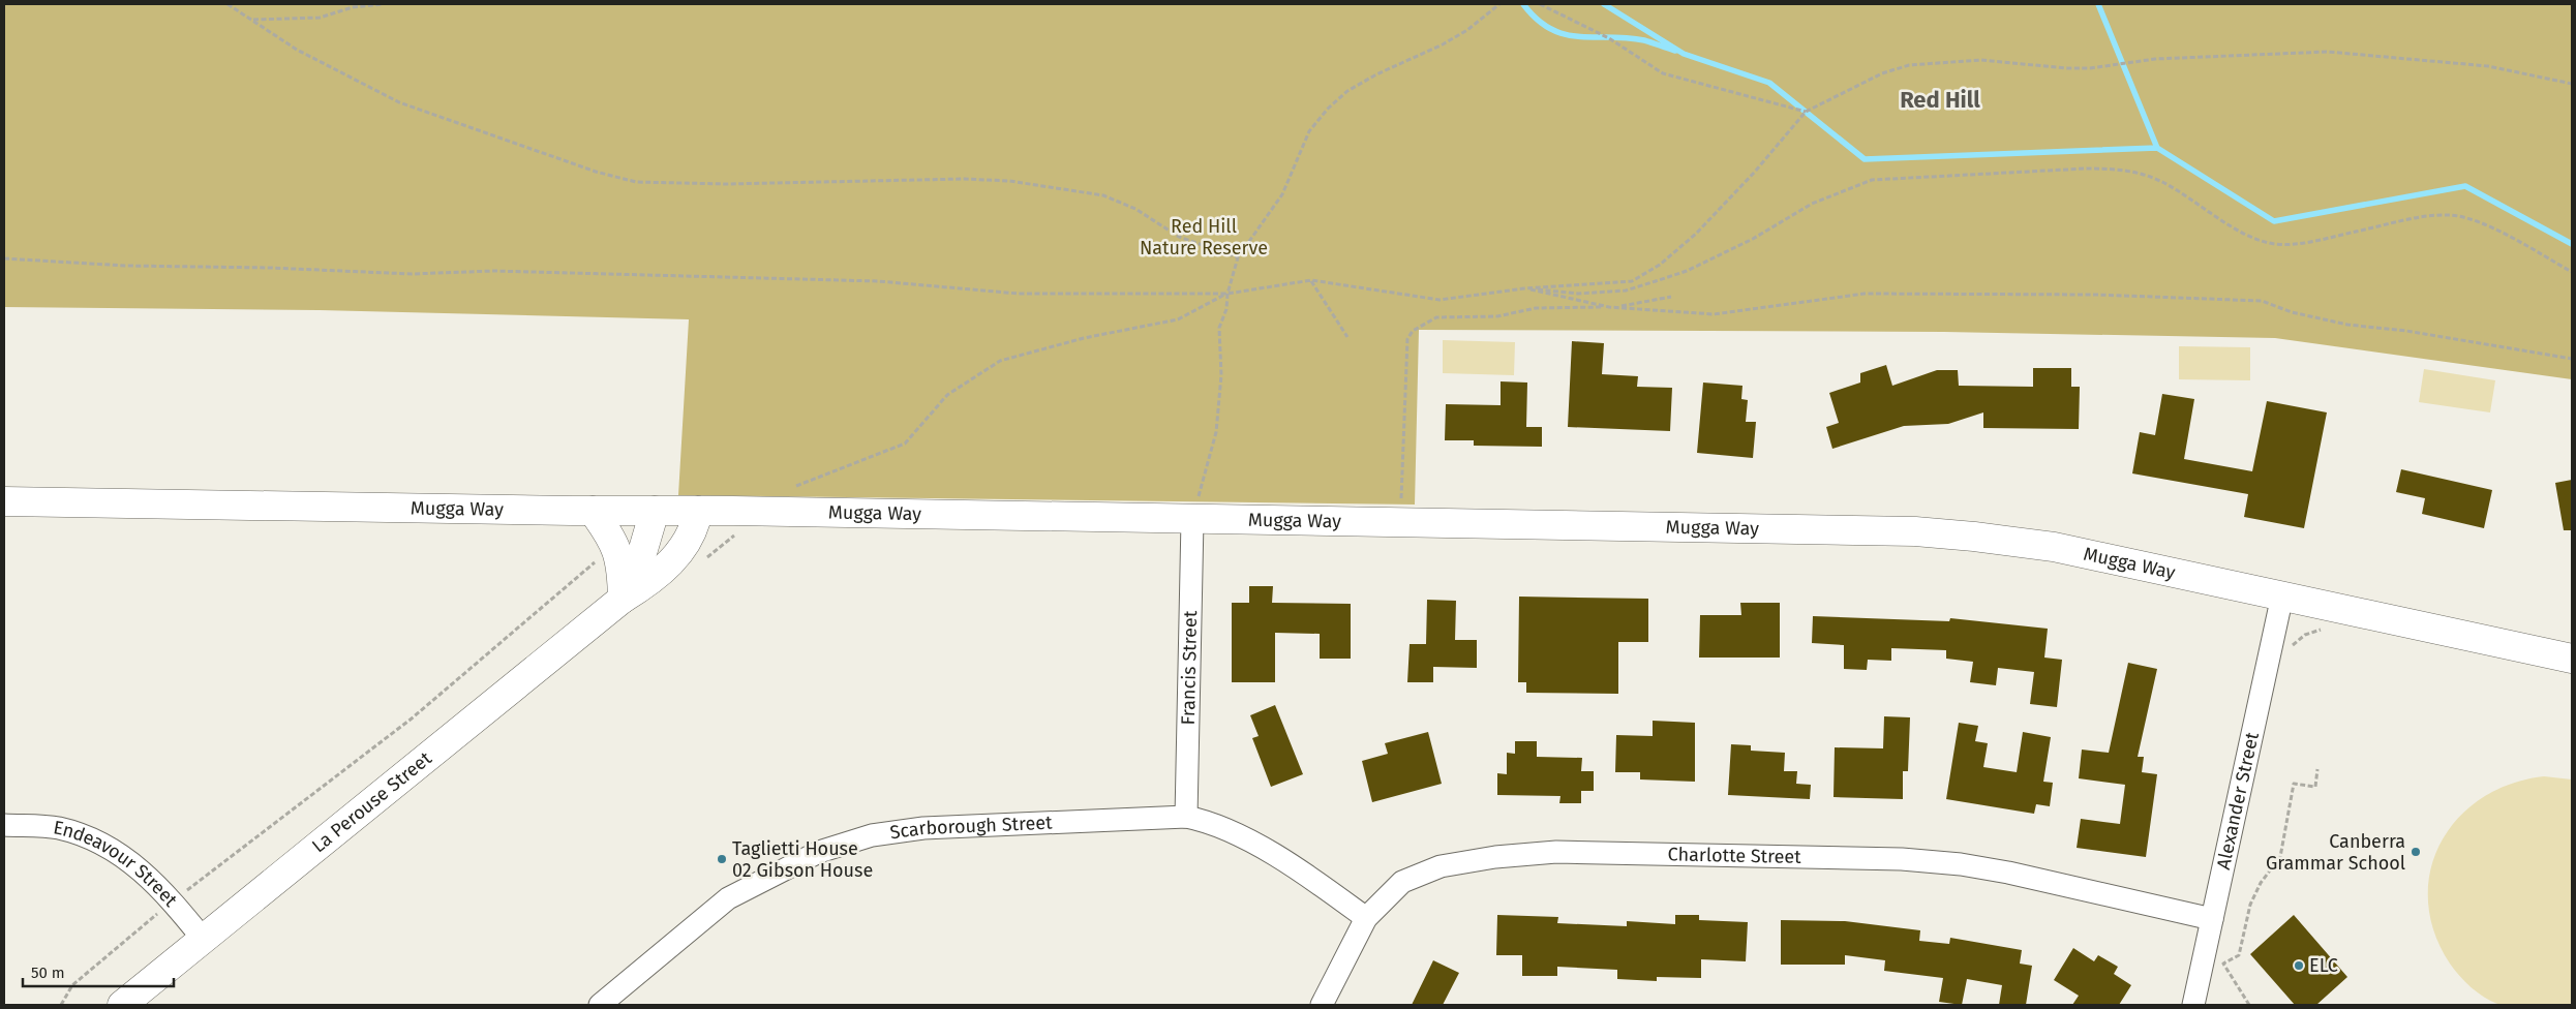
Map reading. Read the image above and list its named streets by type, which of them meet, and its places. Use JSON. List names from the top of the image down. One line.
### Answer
{"streets":{"main road":["Mugga Way","La Perouse Street"],"street":["Francis Street","Alexander Street","Scarborough Street","Charlotte Street","Endeavour Street"]},"crossings":[["Mugga Way","Francis Street"],["Mugga Way","Alexander Street"],["Mugga Way","La Perouse Street"],["Francis Street","Scarborough Street"],["Alexander Street","Charlotte Street"],["La Perouse Street","Endeavour Street"],["Scarborough Street","Charlotte Street"]],"districts":["Red Hill"],"parks":["Red Hill Nature Reserve"],"places":["Canberra Grammar School","Taglietti House 02 Gibson House","ELC"],"scale_bar":"50 m"}
